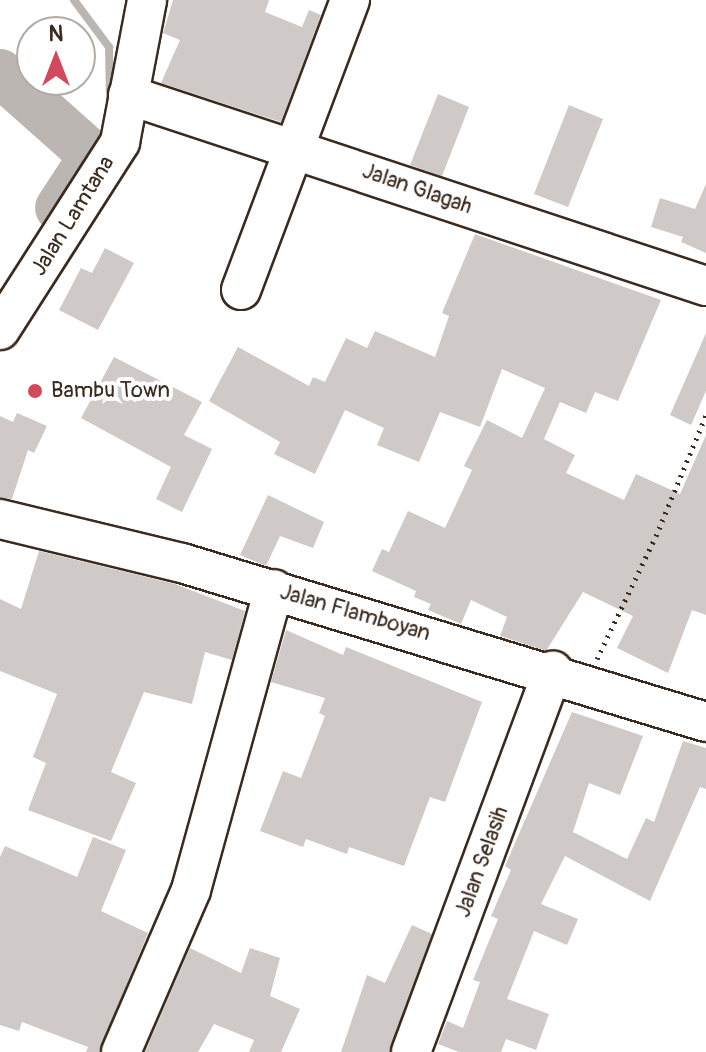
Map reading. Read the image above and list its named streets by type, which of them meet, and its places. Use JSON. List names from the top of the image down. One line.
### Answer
{"streets":{"street":["Jalan Glagah","Jalan Lamtana","Jalan Flamboyan","Jalan Selasih"]},"crossings":[["Jalan Glagah","Jalan Lamtana"],["Jalan Flamboyan","Jalan Selasih"]],"places":["Bambu Town"],"north":"top"}
